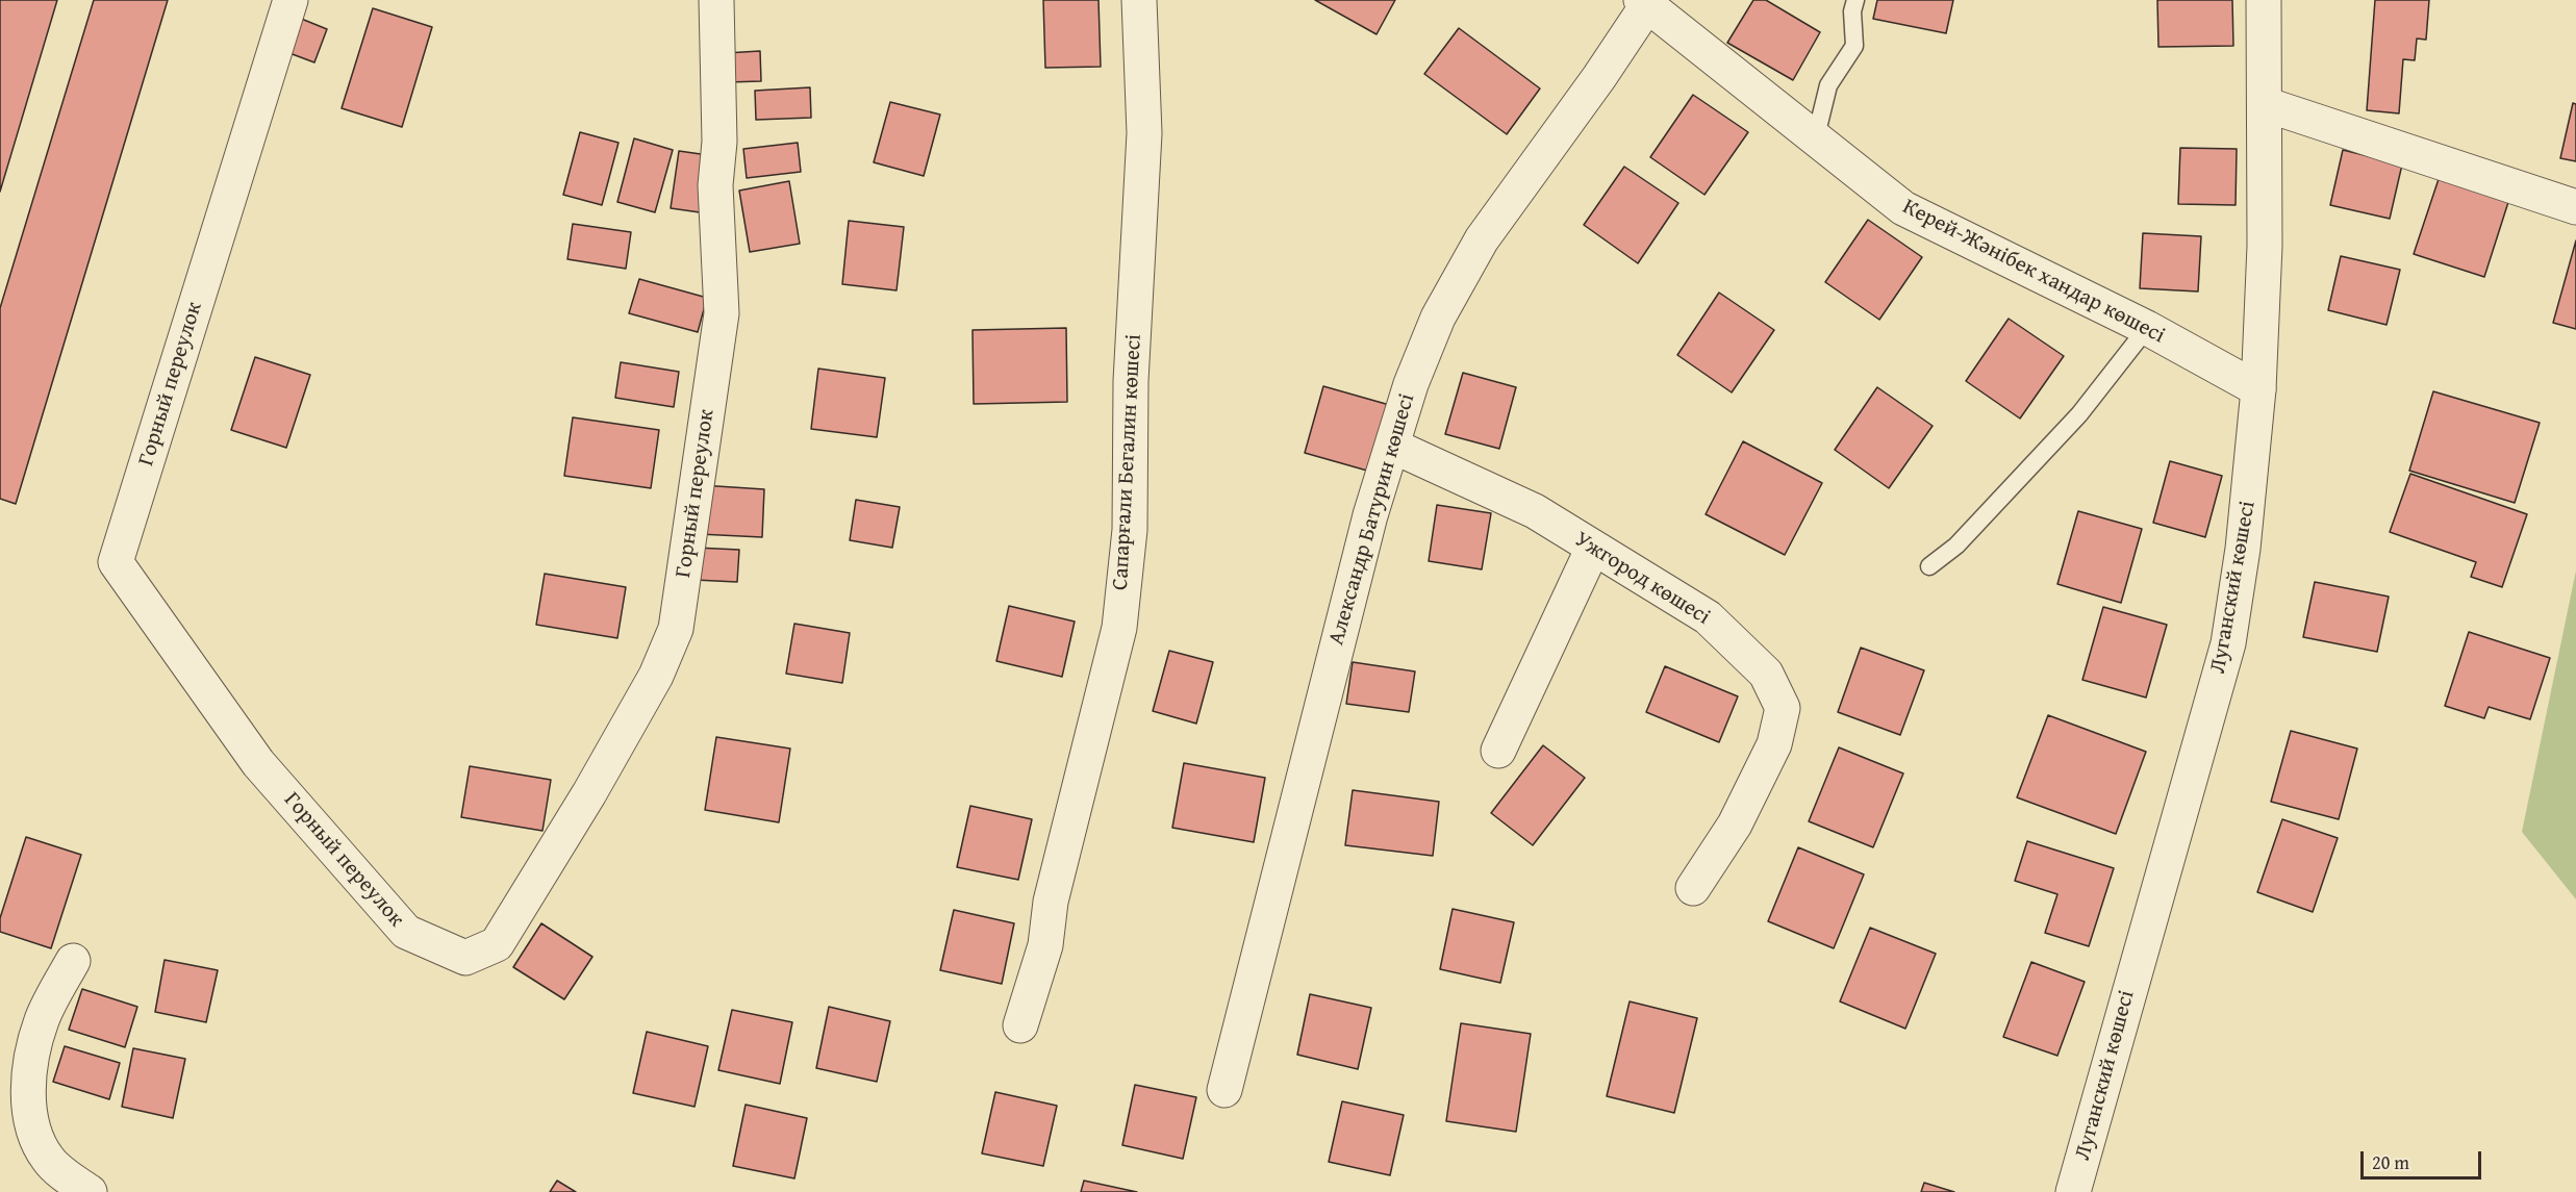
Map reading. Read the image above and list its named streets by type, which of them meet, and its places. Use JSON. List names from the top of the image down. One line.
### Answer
{"streets":{"street":["Керей-Жәнібек хандар көшесі","Горный переулок","Сапарғали Бегалин көшесі","Александр Батурин көшесі","Ужгород көшесі","Луганский көшесі"]},"crossings":[["Керей-Жәнібек хандар көшесі","Александр Батурин көшесі"],["Керей-Жәнібек хандар көшесі","Луганский көшесі"],["Александр Батурин көшесі","Ужгород көшесі"]],"scale_bar":"20 m"}
